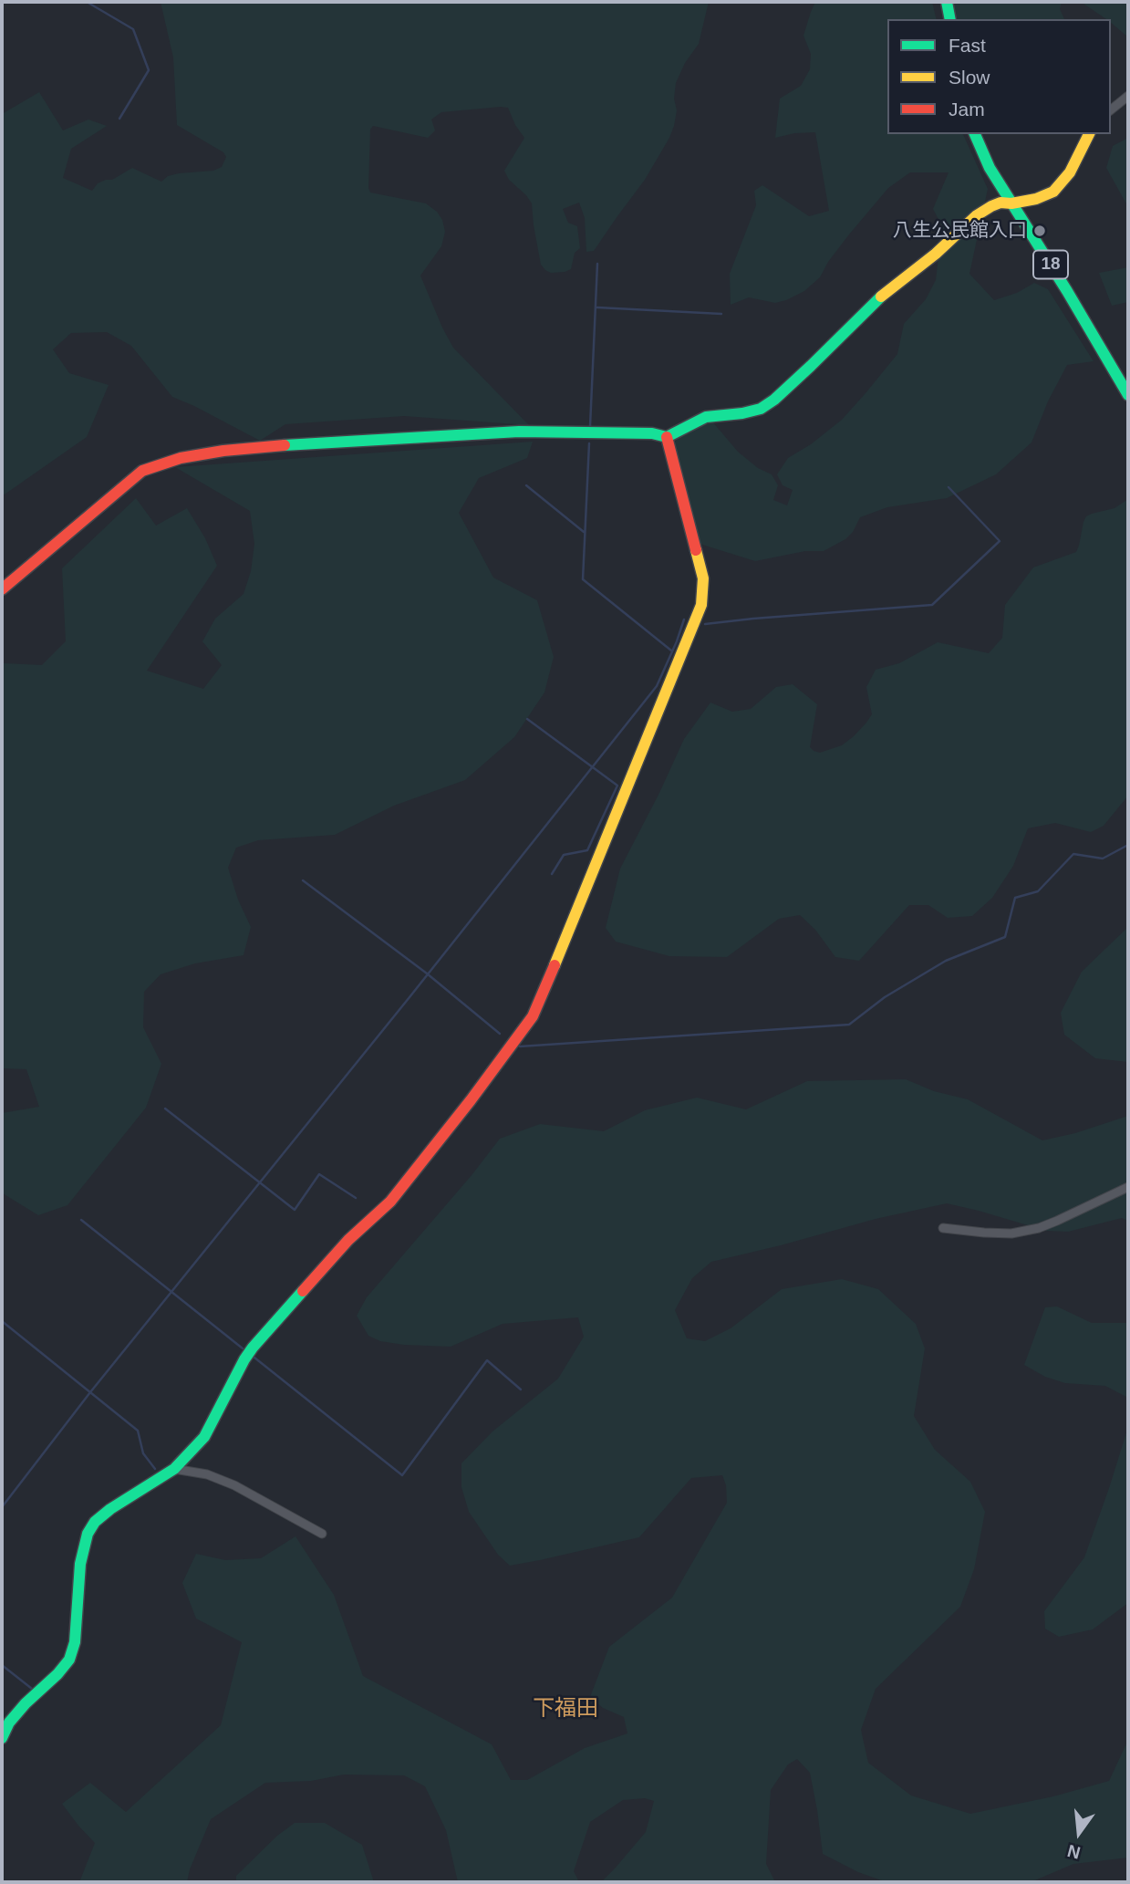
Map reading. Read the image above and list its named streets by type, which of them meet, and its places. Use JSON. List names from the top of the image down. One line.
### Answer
{"streets":{"street":["18"]},"districts":["下福田"],"places":["八生公民館入口"],"legend":["Fast","Slow","Jam"],"north":"bottom"}
